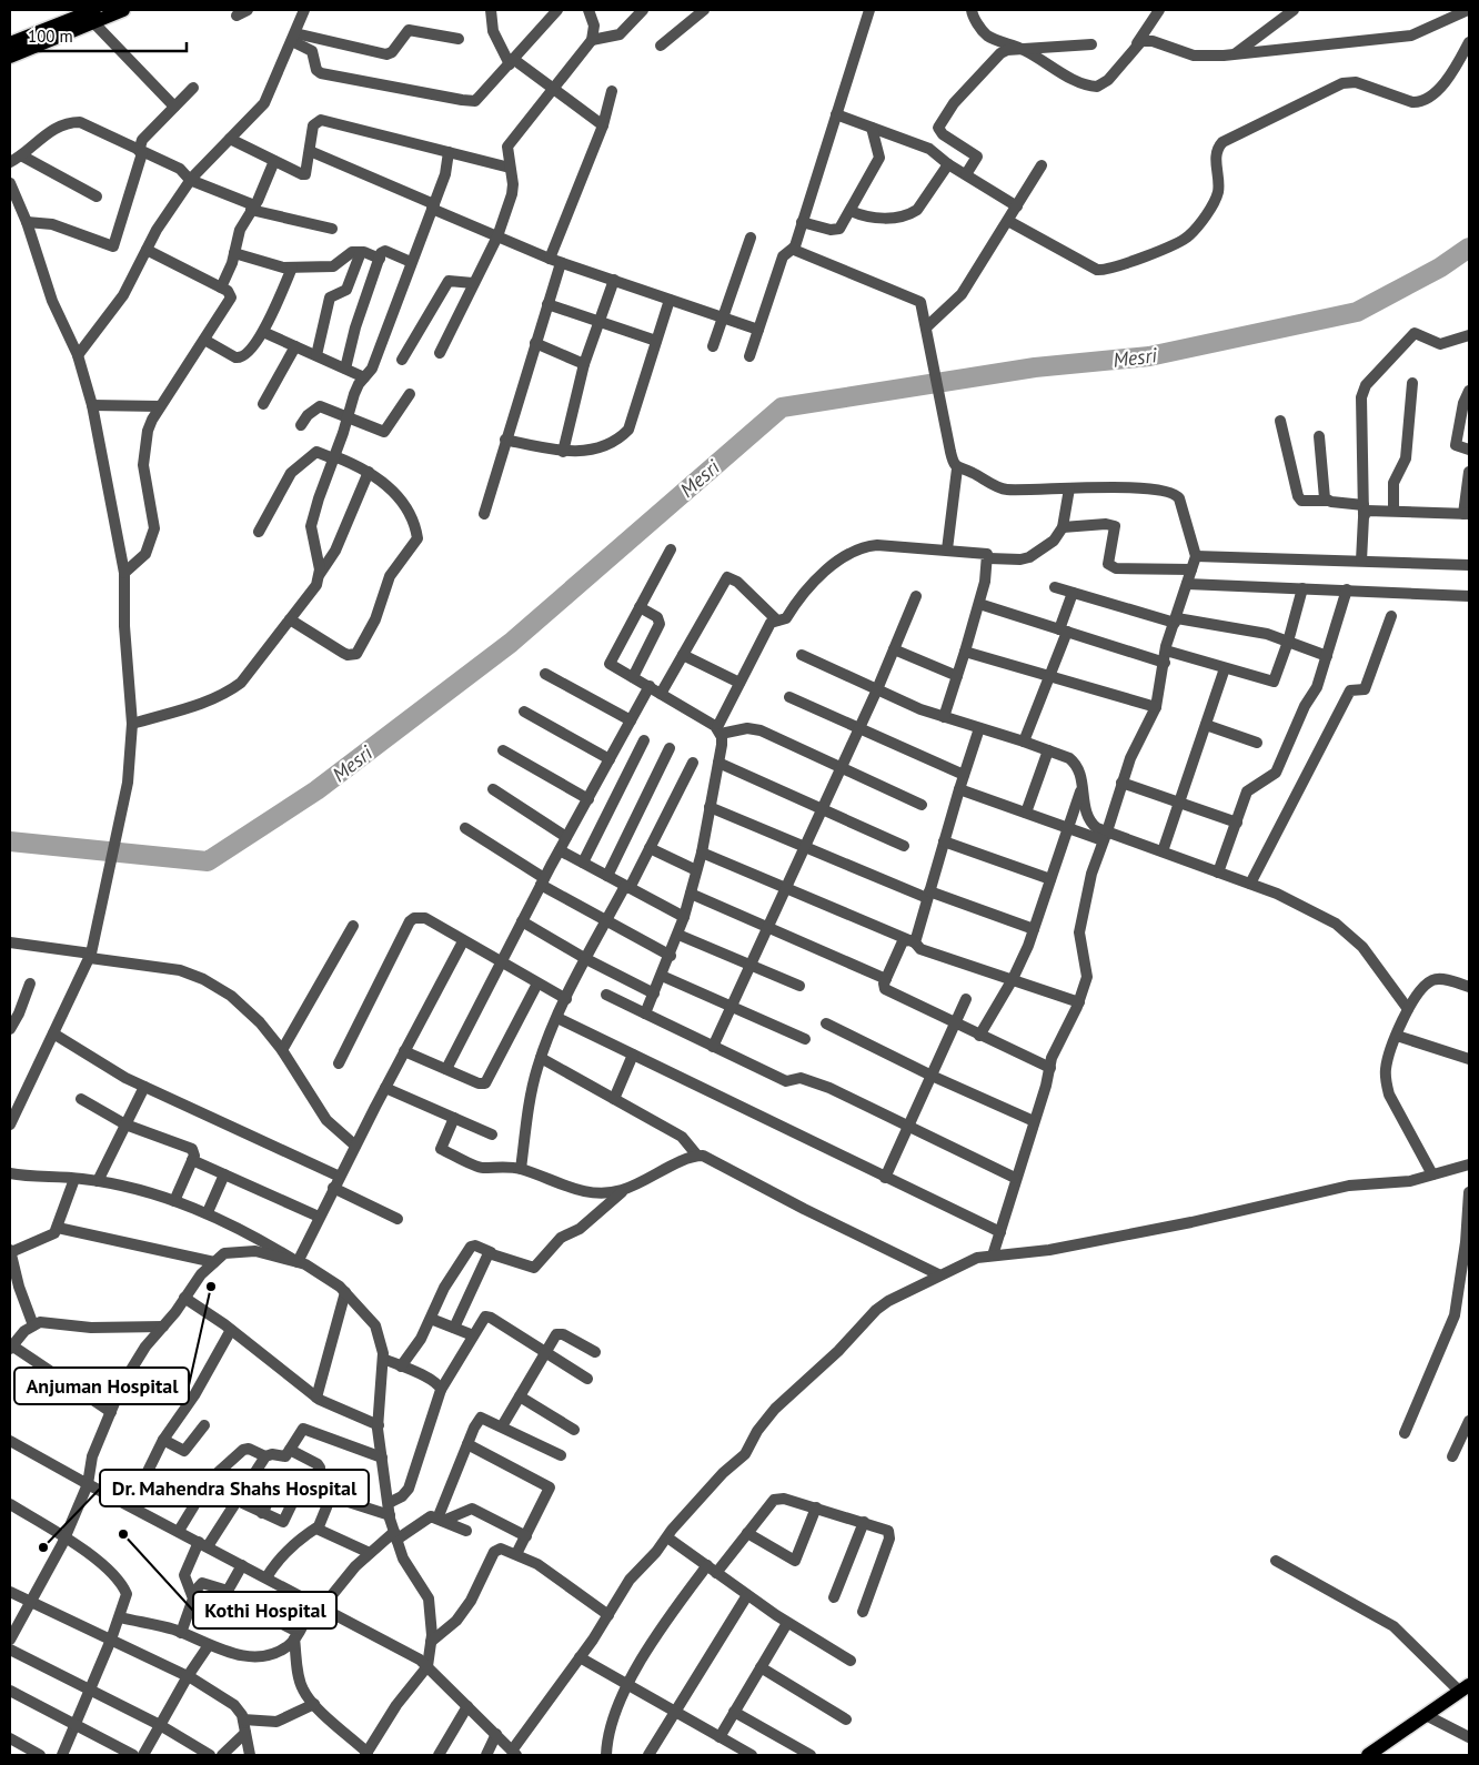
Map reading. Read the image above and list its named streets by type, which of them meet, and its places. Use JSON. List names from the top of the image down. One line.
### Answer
{"water":["Mesri"],"places":["Anjuman Hospital","Kothi Hospital","Dr. Mahendra Shahs Hospital"],"scale_bar":"100 m"}
